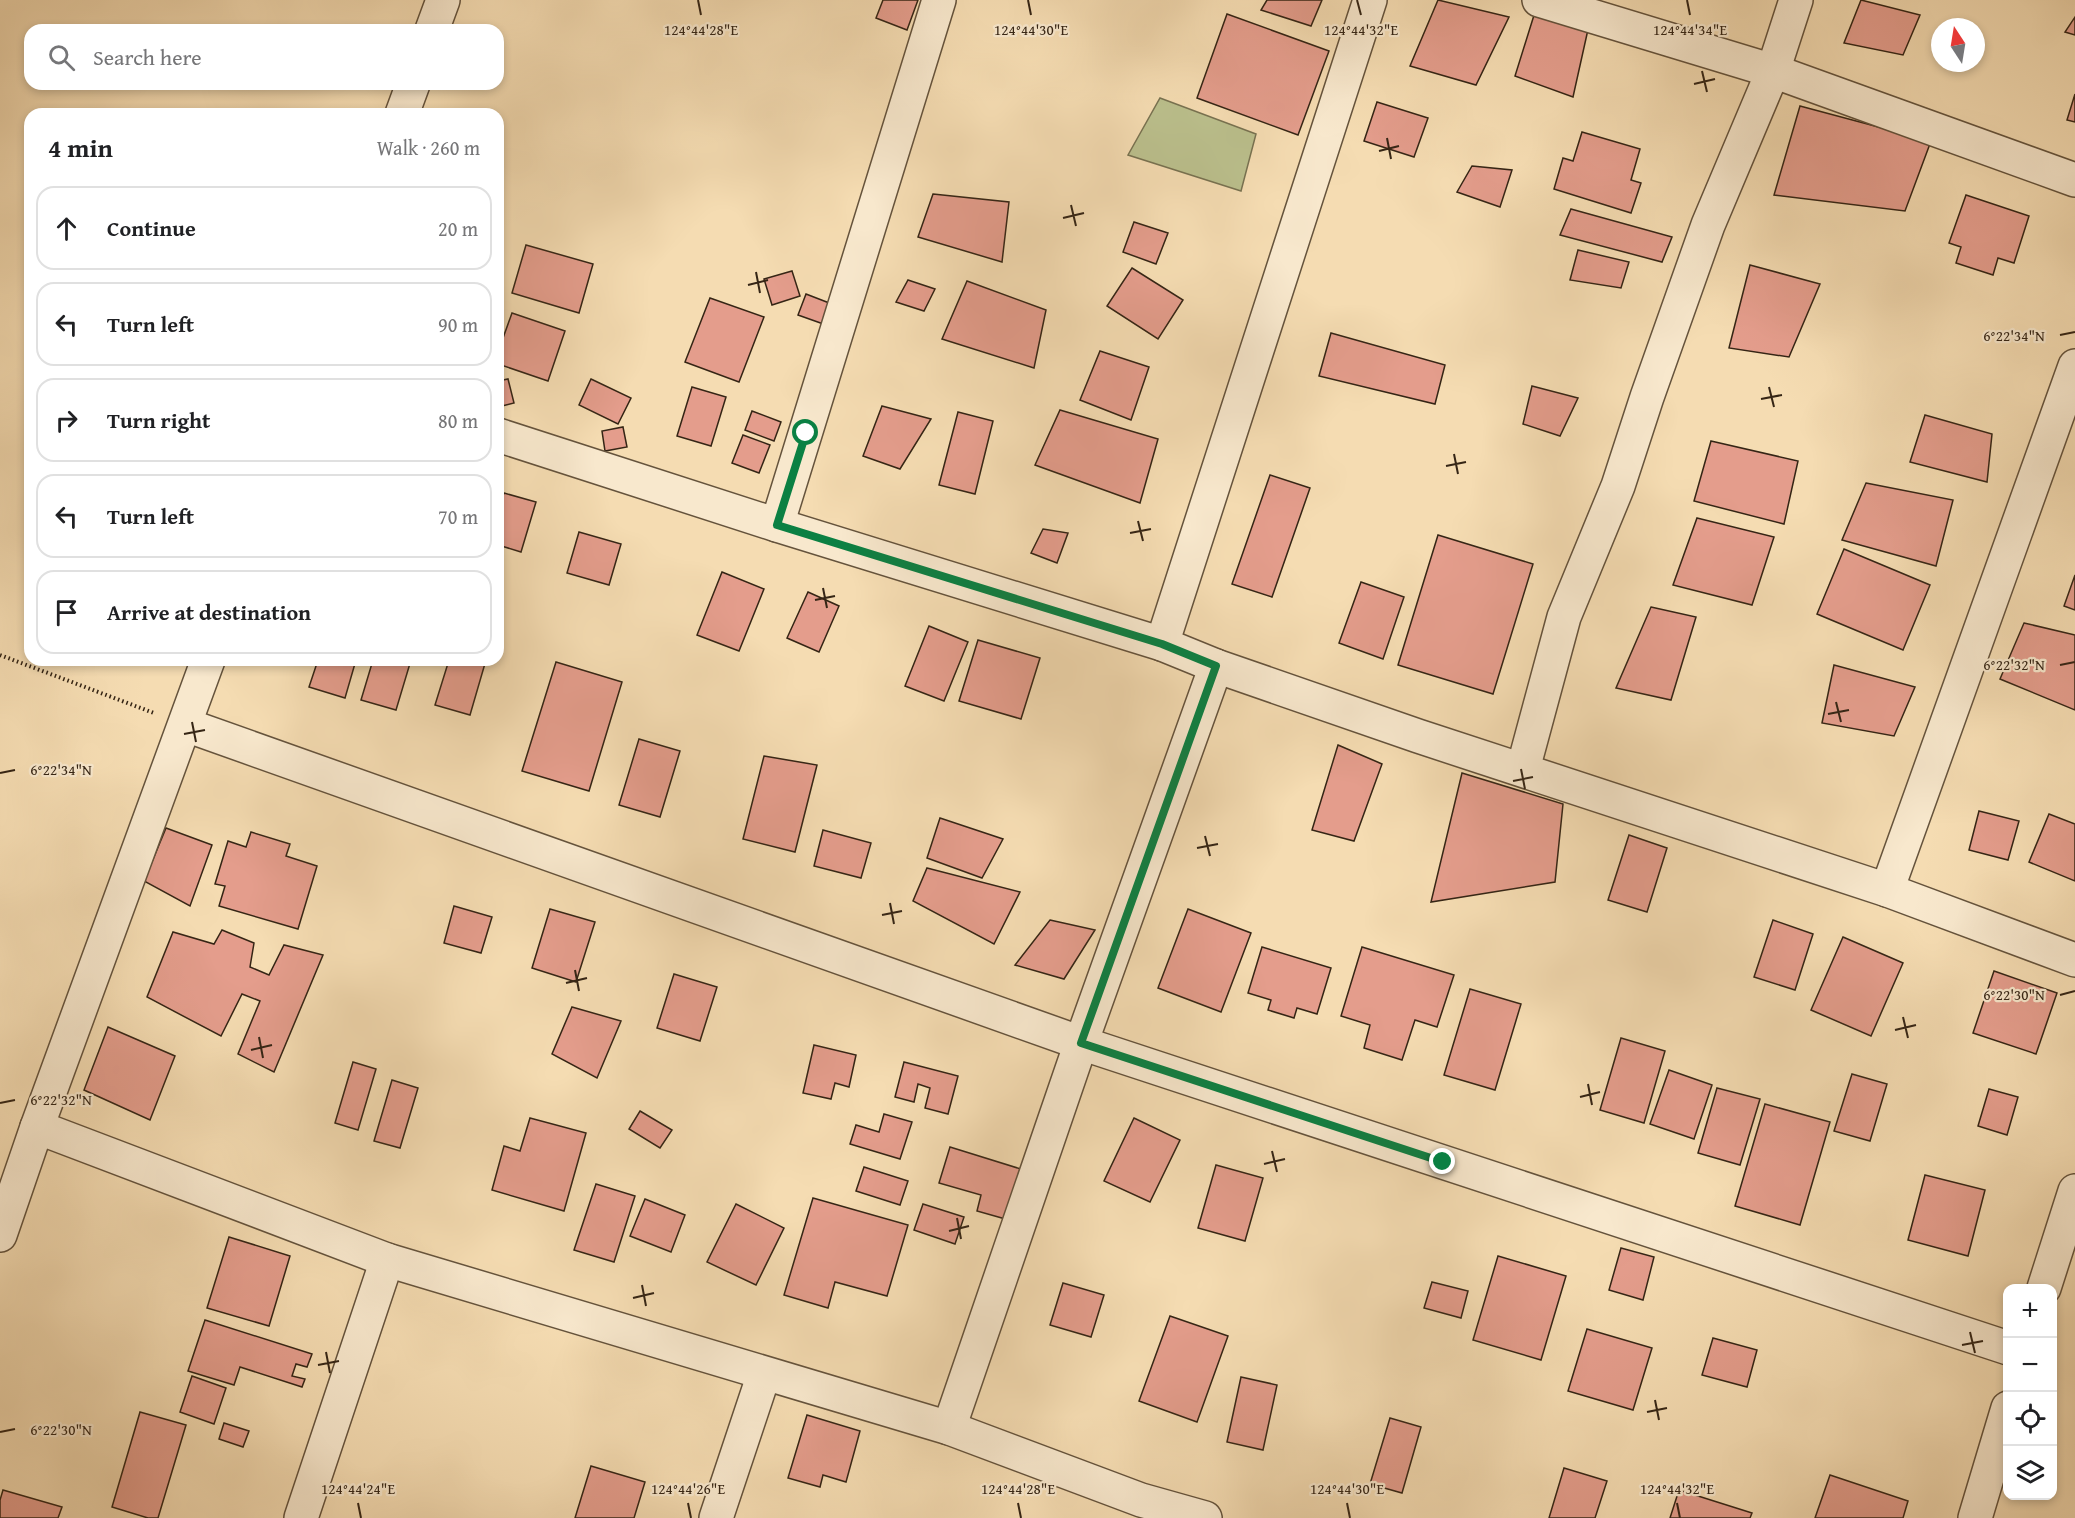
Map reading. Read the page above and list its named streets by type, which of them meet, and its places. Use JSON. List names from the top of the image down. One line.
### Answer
{"north":"top","page":{"search":"Search here","heading":["4 min","Walk · 260 m"],"list":[["Continue","20 m"],["Turn left","90 m"],["Turn right","80 m"],["Turn left","70 m"],"Arrive at destination"],"map_buttons":["+","−"]},"coordinates":["124°44'28\"E","124°44'30\"E","124°44'32\"E","124°44'34\"E","6°22'34\"N","6°22'32\"N","6°22'30\"N","124°44'24\"E","124°44'26\"E"]}
